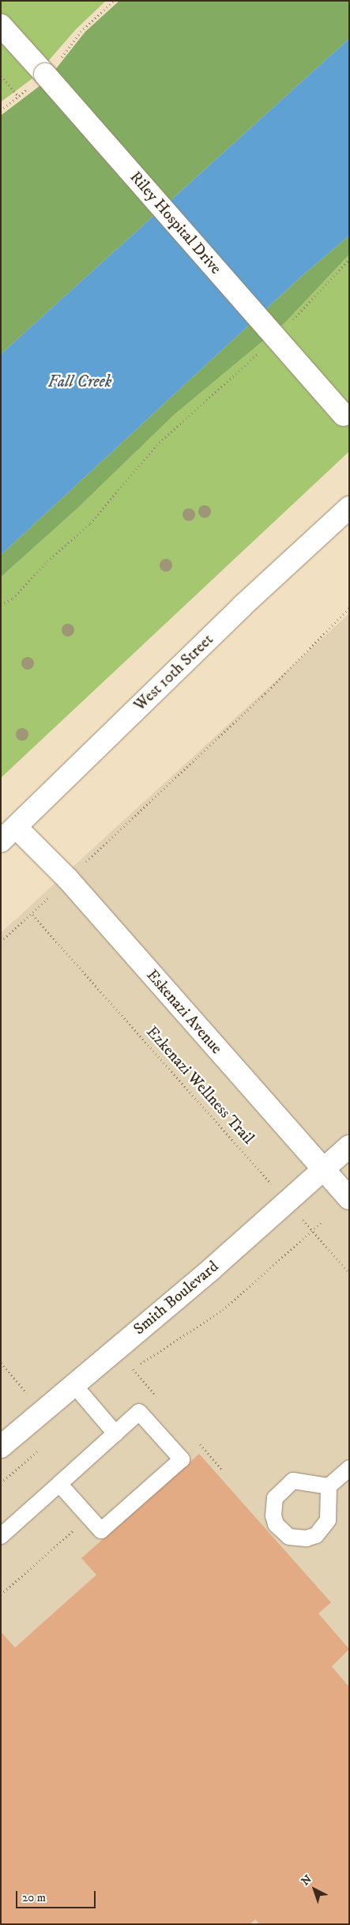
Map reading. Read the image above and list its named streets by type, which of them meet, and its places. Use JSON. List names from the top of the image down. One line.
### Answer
{"streets":{"street":["Riley Hospital Drive","West 10th Street","Eskenazi Avenue","Smith Boulevard"],"path":["Ezkenazi Wellness Trail"]},"crossings":[["West 10th Street","Eskenazi Avenue"],["Eskenazi Avenue","Smith Boulevard"],["Ezkenazi Wellness Trail","Smith Boulevard"]],"water":["Fall Creek"],"scale_bar":"20 m","north":"top left"}
